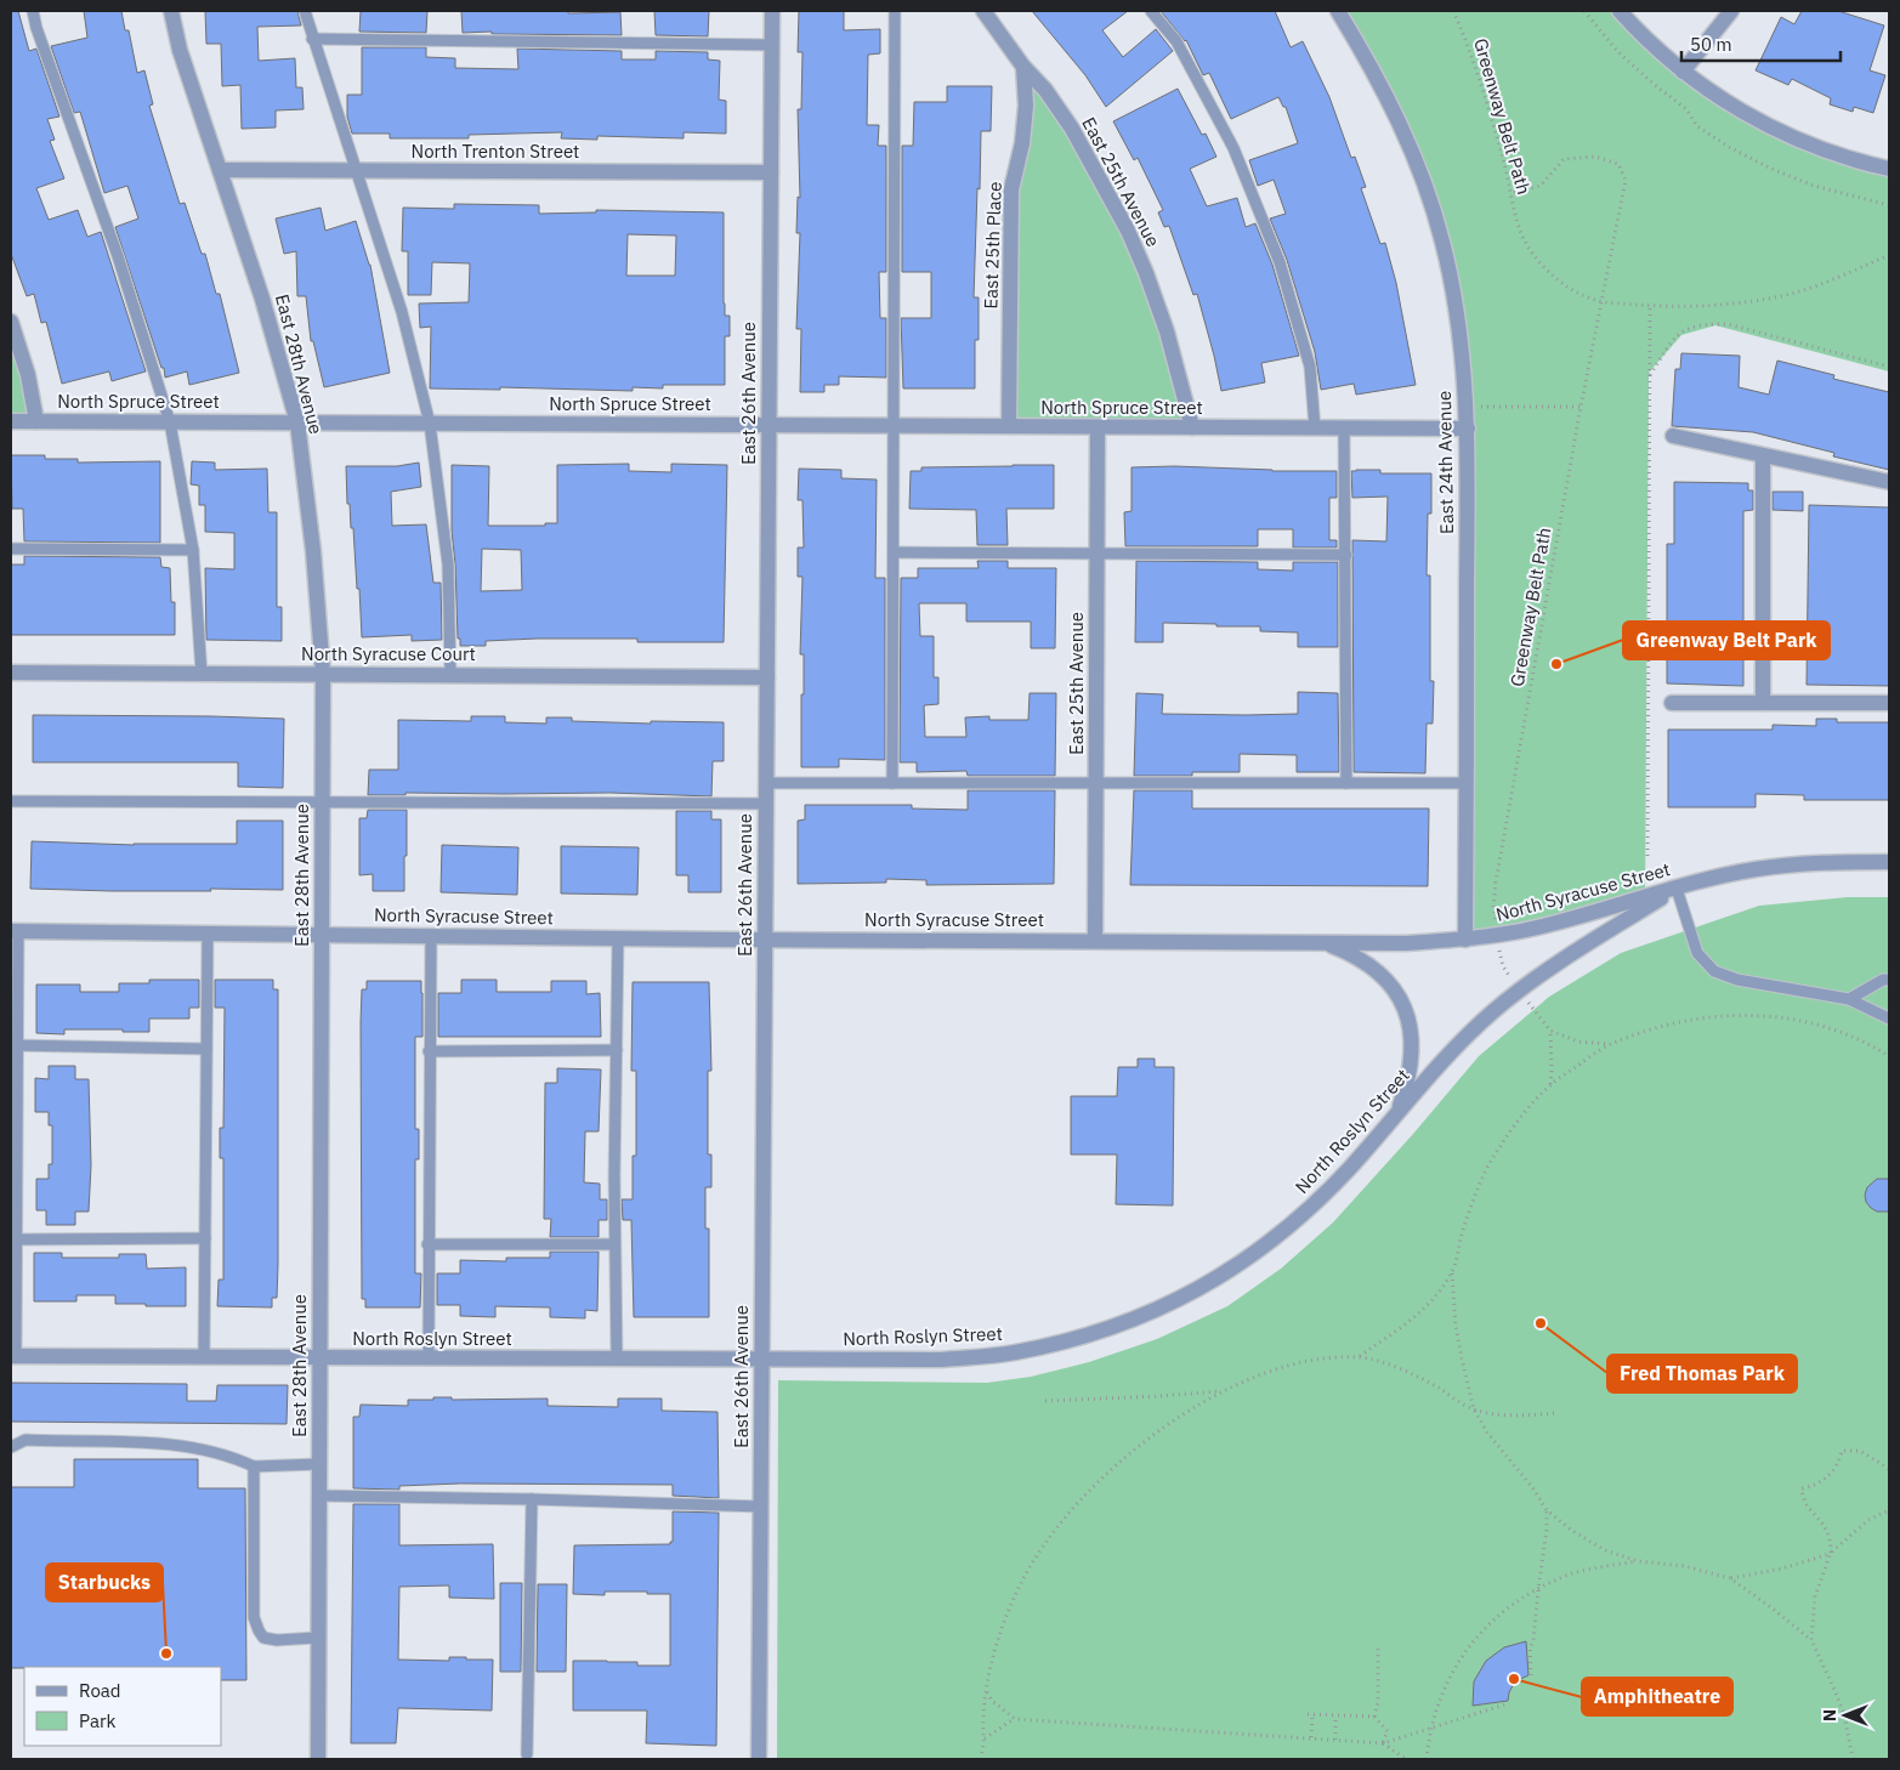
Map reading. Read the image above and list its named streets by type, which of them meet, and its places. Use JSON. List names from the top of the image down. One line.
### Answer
{"streets":{"street":["North Trenton Street","East 25th Avenue","East 25th Place","East 28th Avenue","East 26th Avenue","North Spruce Street","East 24th Avenue","North Syracuse Court","North Syracuse Street","North Roslyn Street"],"path":["Greenway Belt Path"]},"crossings":[["North Trenton Street","East 28th Avenue"],["North Trenton Street","East 26th Avenue"],["East 25th Avenue","East 25th Place"],["East 25th Avenue","North Spruce Street"],["East 25th Avenue","North Syracuse Street"],["East 25th Place","North Spruce Street"],["East 28th Avenue","North Spruce Street"],["East 28th Avenue","North Syracuse Court"],["East 28th Avenue","North Syracuse Street"],["East 28th Avenue","North Roslyn Street"],["East 26th Avenue","North Spruce Street"],["East 26th Avenue","North Syracuse Court"],["East 26th Avenue","North Syracuse Street"],["East 26th Avenue","North Roslyn Street"],["North Spruce Street","East 24th Avenue"],["East 24th Avenue","North Syracuse Street"],["North Syracuse Street","North Roslyn Street"]],"places":["Greenway Belt Park","Fred Thomas Park","Starbucks","Amphitheatre"],"legend":["Road","Park"],"scale_bar":"50 m","north":"left"}
